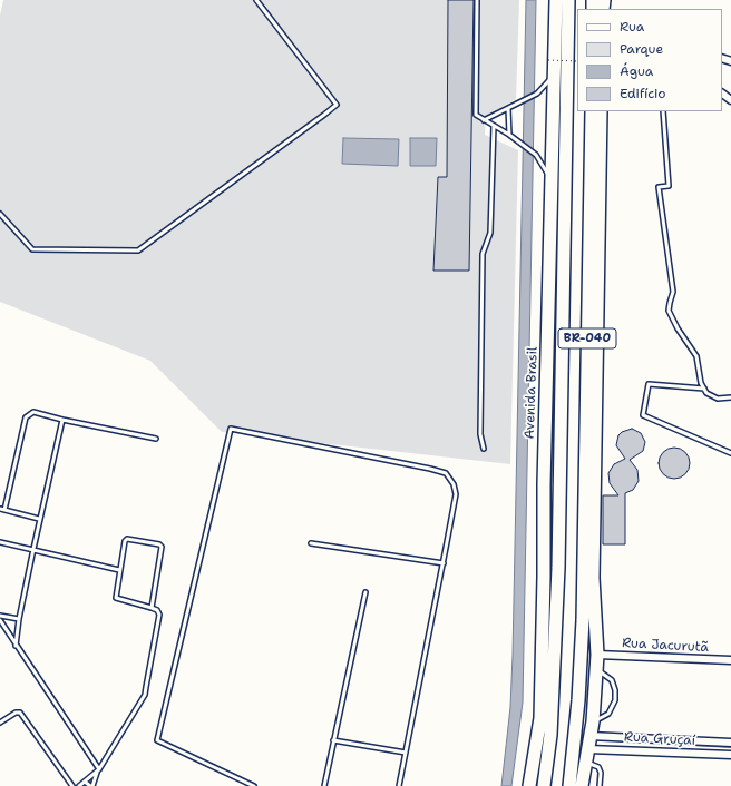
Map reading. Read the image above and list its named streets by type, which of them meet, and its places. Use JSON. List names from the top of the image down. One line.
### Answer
{"streets":{"highway":["BR-040","Avenida Brasil"],"street":["Rua Jacurutã","Rua Gruçaí"]},"legend":["Rua","Parque","Água","Edifício"]}
